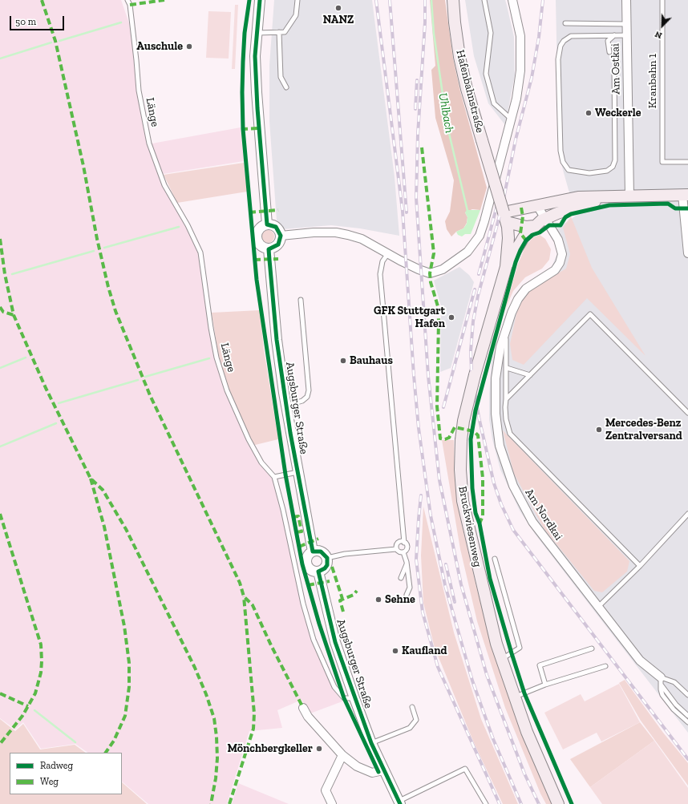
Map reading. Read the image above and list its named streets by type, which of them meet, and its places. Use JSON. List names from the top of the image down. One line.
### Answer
{"streets":{"main road":["Hafenbahnstraße","Bruckwiesenweg"],"street":["Am Ostkai","Augsburger Straße","Am Nordkai"],"lane":["Kranbahn 1","Länge"]},"crossings":[["Hafenbahnstraße","Bruckwiesenweg"],["Länge","Augsburger Straße"]],"water":["Uhlbach"],"places":["NANZ","Auschule","Weckerle","GFK Stuttgart Hafen","Bauhaus","Mercedes-Benz Zentralversand","Sehne","Kaufland","Mönchbergkeller"],"legend":["Radweg","Weg"],"scale_bar":"50 m","north":"bottom left"}
